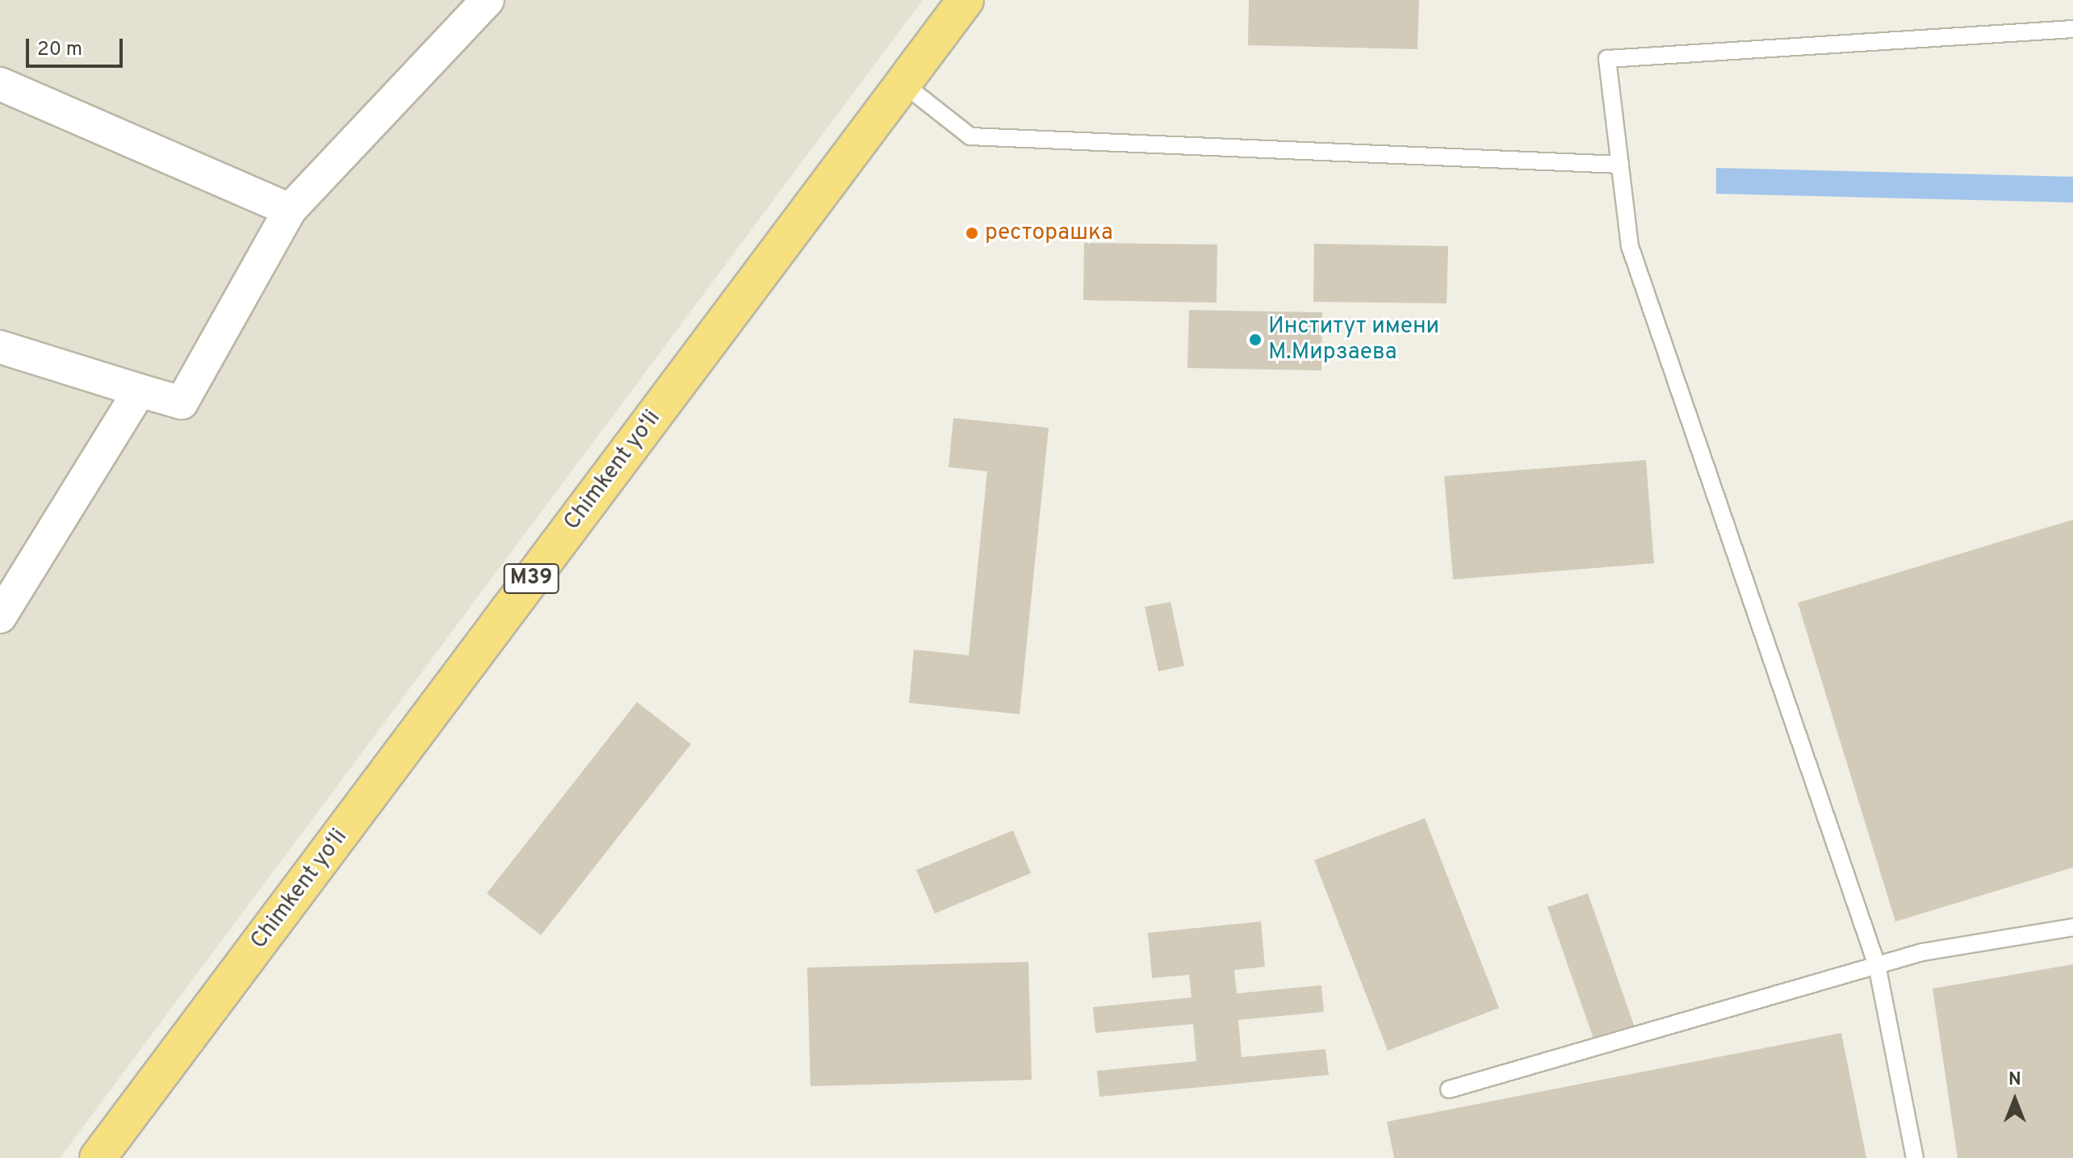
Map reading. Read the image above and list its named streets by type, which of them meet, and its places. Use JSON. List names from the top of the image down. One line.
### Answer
{"streets":{"highway":["Chimkent yo‘li","M39"]},"places":["ресторашка","Институт имени М.Мирзаева"],"scale_bar":"20 m","north":"top"}
